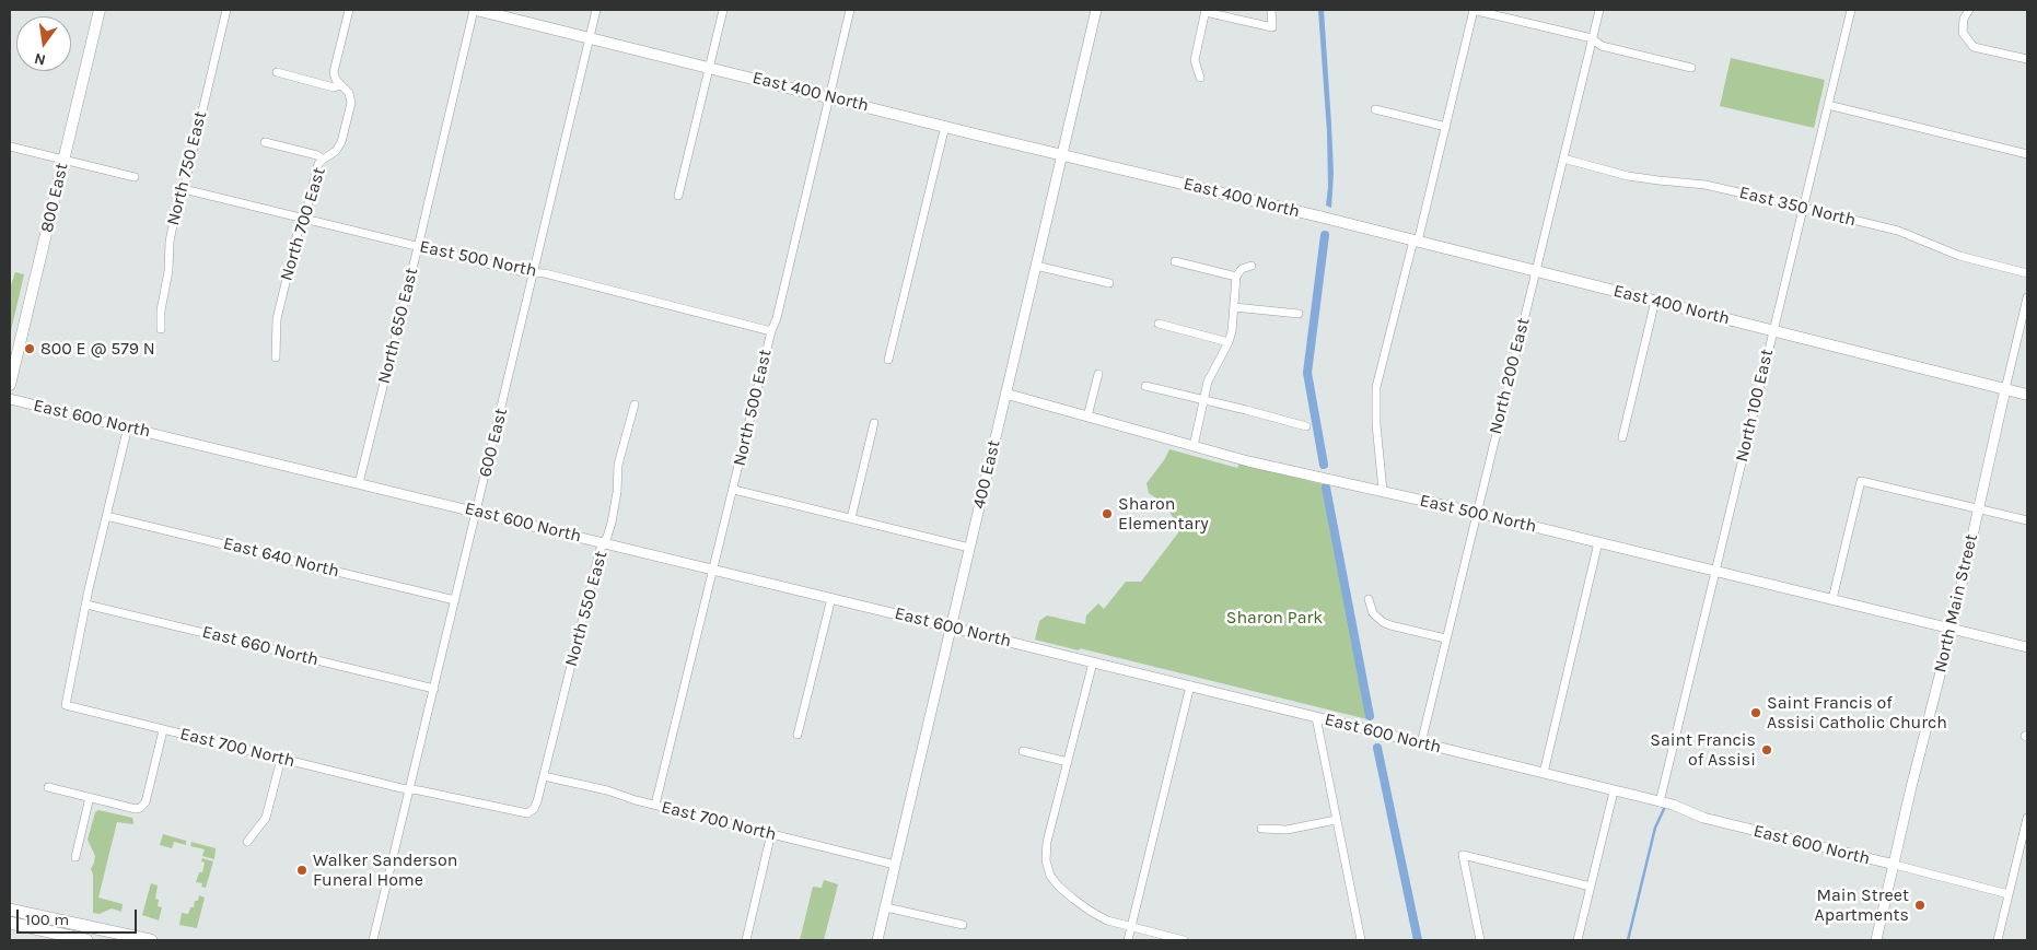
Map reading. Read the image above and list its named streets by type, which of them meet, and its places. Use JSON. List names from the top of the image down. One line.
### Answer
{"streets":{"main road":["East 400 North","800 East"],"street":["North 750 East","East 350 North","North 700 East","East 500 North","North 650 East","North 200 East","North 100 East","North 500 East","East 600 North","600 East","400 East","East 640 North","North Main Street","North 550 East","East 660 North","East 700 North"]},"crossings":[["East 400 North","North 650 East"],["East 400 North","North 200 East"],["East 400 North","North 100 East"],["East 400 North","North 500 East"],["East 400 North","600 East"],["East 400 North","400 East"],["East 400 North","North Main Street"],["North 750 East","East 500 North"],["East 350 North","North 200 East"],["East 350 North","North 100 East"],["North 700 East","East 500 North"],["East 500 North","North 650 East"],["East 500 North","North 200 East"],["East 500 North","North 100 East"],["East 500 North","North 500 East"],["East 500 North","600 East"],["East 500 North","400 East"],["East 500 North","North Main Street"],["North 650 East","East 600 North"],["North 200 East","East 600 North"],["North 100 East","East 600 North"],["North 500 East","East 600 North"],["North 500 East","East 700 North"],["East 600 North","600 East"],["East 600 North","400 East"],["East 600 North","North Main Street"],["East 600 North","North 550 East"],["600 East","East 640 North"],["600 East","East 660 North"],["600 East","East 700 North"],["400 East","East 700 North"],["North 550 East","East 700 North"],["East 660 North","East 700 North"]],"parks":["Sharon Park"],"places":["800 E @ 579 N","Sharon Elementary","Saint Francis of Assisi Catholic Church","Saint Francis of Assisi","Walker Sanderson Funeral Home","Main Street Apartments"],"scale_bar":"100 m","north":"bottom"}
